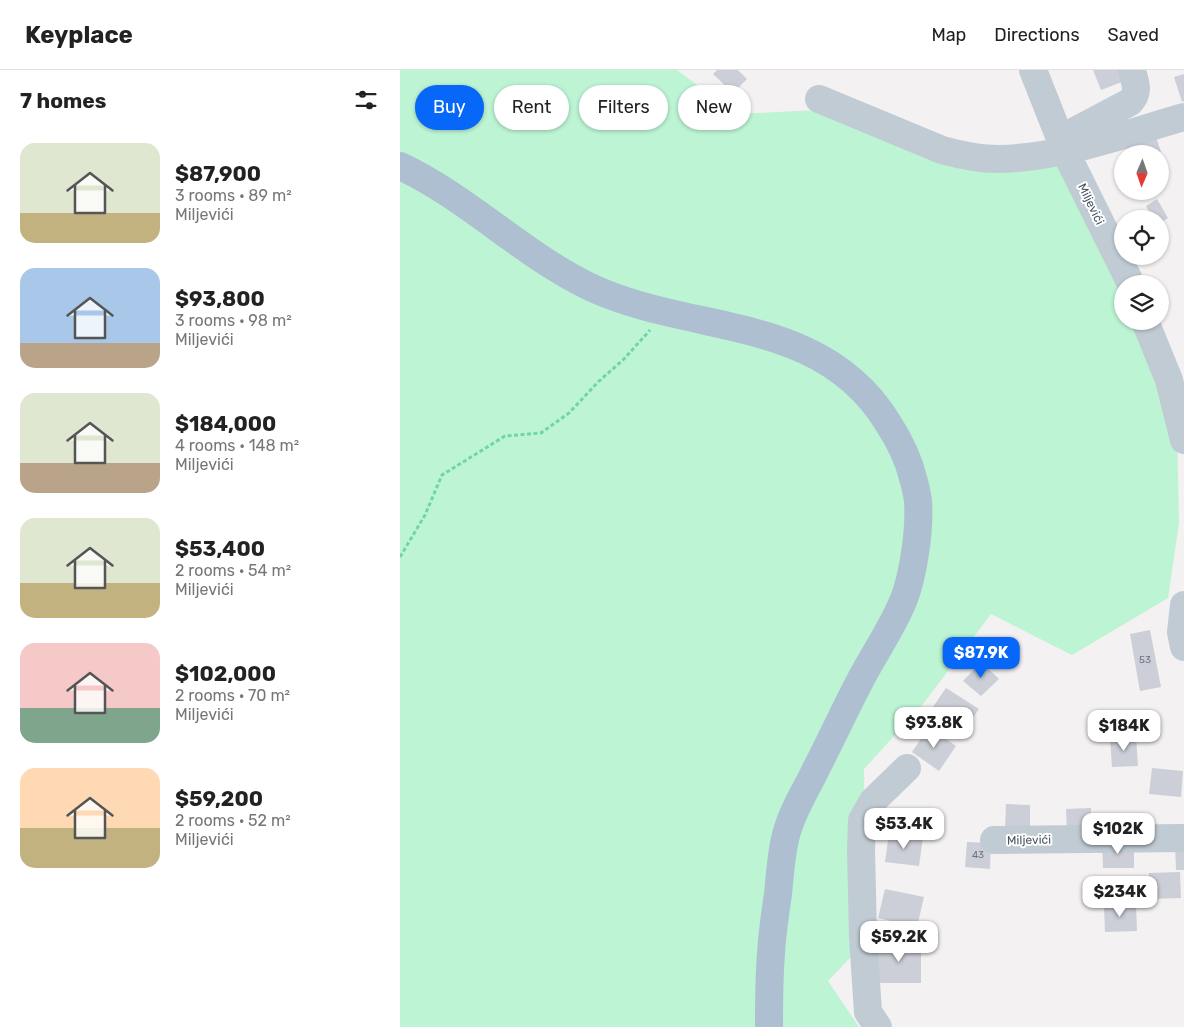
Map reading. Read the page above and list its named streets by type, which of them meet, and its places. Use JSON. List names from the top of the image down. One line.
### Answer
{"streets":{"street":["Miljevići"]},"house_numbers":["53","43"],"north":"bottom","page":{"header":"Keyplace","nav":["Map","Directions","Saved"],"heading":"7 homes","chip":["Buy","Rent","Filters","New"],"list":[{"name":"$87,900","note":"3 rooms · 89 m² · Miljevići"},{"name":"$93,800","note":"3 rooms · 98 m² · Miljevići"},{"name":"$184,000","note":"4 rooms · 148 m² · Miljevići"},{"name":"$53,400","note":"2 rooms · 54 m² · Miljevići"},{"name":"$102,000","note":"2 rooms · 70 m² · Miljevići"},{"name":"$59,200","note":"2 rooms · 52 m² · Miljevići"}],"price":["$87.9K","$93.8K","$184K","$53.4K","$102K","$234K","$59.2K"]}}
